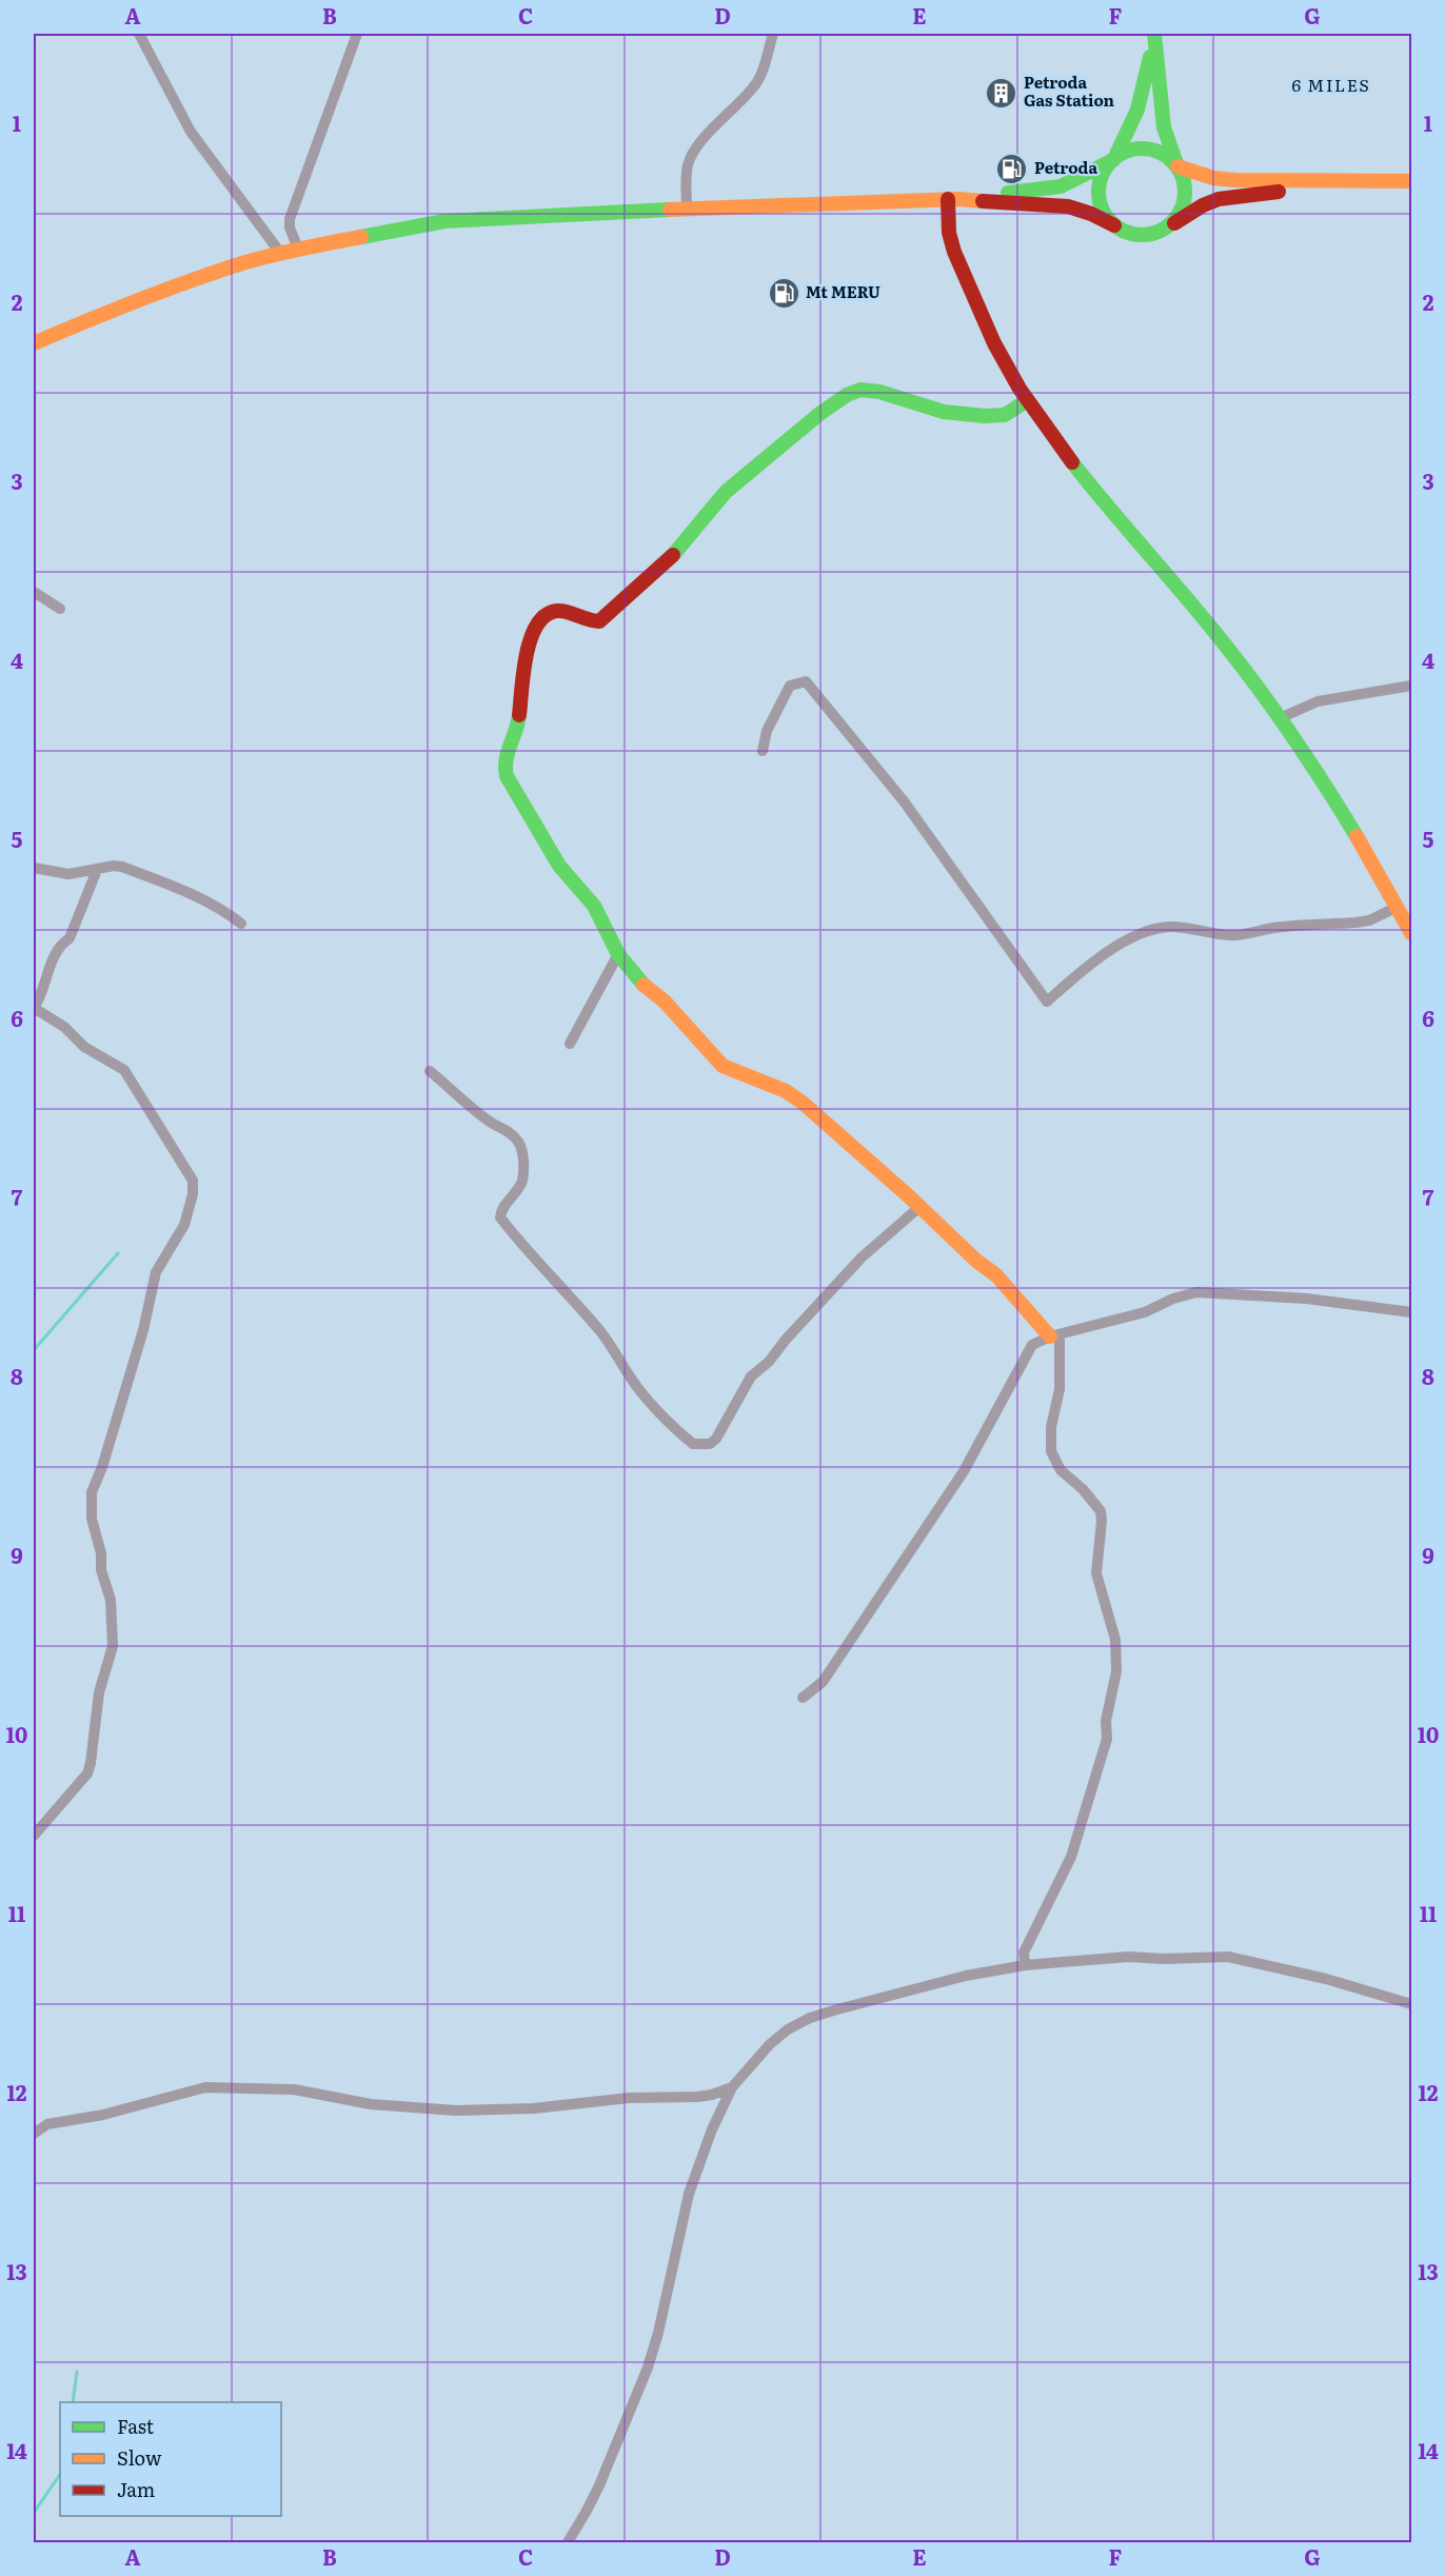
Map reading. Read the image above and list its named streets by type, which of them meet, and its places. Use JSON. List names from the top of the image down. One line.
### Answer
{"districts":["6 MILES"],"places":{"building":["Petroda Gas Station"],"fuel station":["Petroda","Mt MERU"]},"legend":["Fast","Slow","Jam"],"grid":{"columns":["A","B","C","D","E","F","G"],"rows":["1","2","3","4","5","6","7","8","9","10","11","12","13","14"]}}
